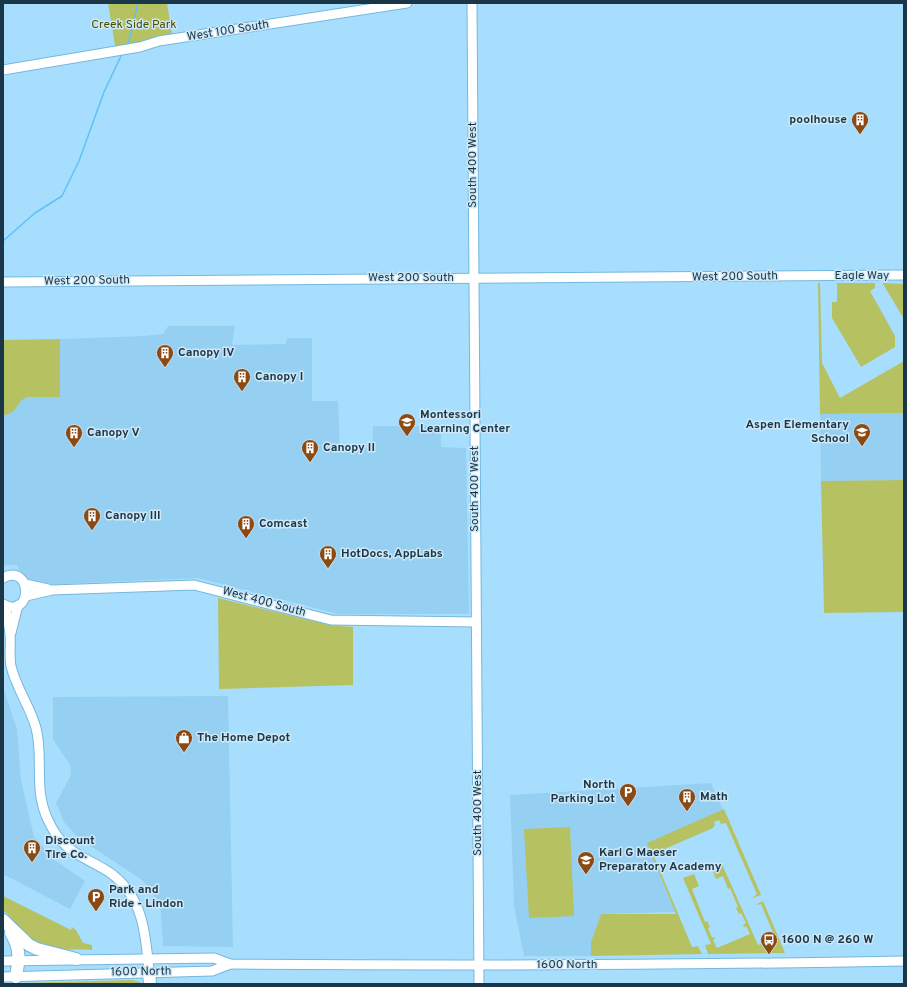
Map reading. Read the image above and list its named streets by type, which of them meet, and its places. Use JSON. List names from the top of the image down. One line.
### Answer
{"streets":{"street":["West 100 South","South 400 West","Eagle Way","West 200 South","West 400 South","1600 North"]},"crossings":[["South 400 West","West 200 South"],["South 400 West","West 400 South"],["South 400 West","1600 North"],["Eagle Way","West 200 South"]],"parks":["Creek Side Park"],"places":{"building":["poolhouse","Canopy IV","Canopy I","Canopy V","Canopy II","Canopy III","Comcast","HotDocs, AppLabs","Math","Discount Tire Co."],"school or university":["Montessori Learning Center","Aspen Elementary School","Karl G Maeser Preparatory Academy"],"shop":["The Home Depot"],"parking":["North Parking Lot","Park and Ride - Lindon"],"bus stop":["1600 N @ 260 W"]}}
